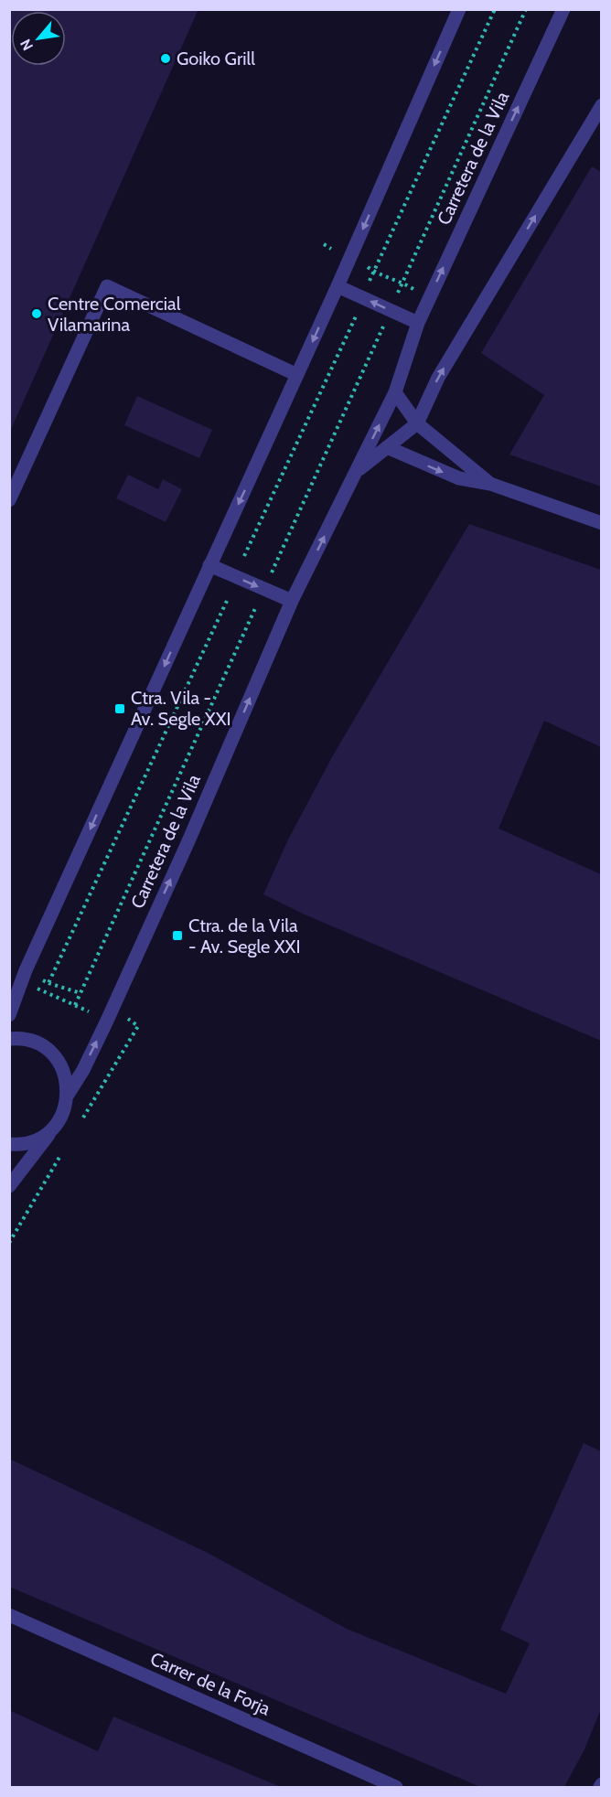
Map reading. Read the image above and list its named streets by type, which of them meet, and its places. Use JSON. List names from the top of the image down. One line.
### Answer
{"streets":{"street":["Carretera de la Vila","Carrer de la Forja"]},"places":{"other":["Goiko Grill","Centre Comercial Vilamarina"],"transit":["Ctra. Vila - Av. Segle XXI","Ctra. de la Vila - Av. Segle XXI"]},"north":"bottom left"}
